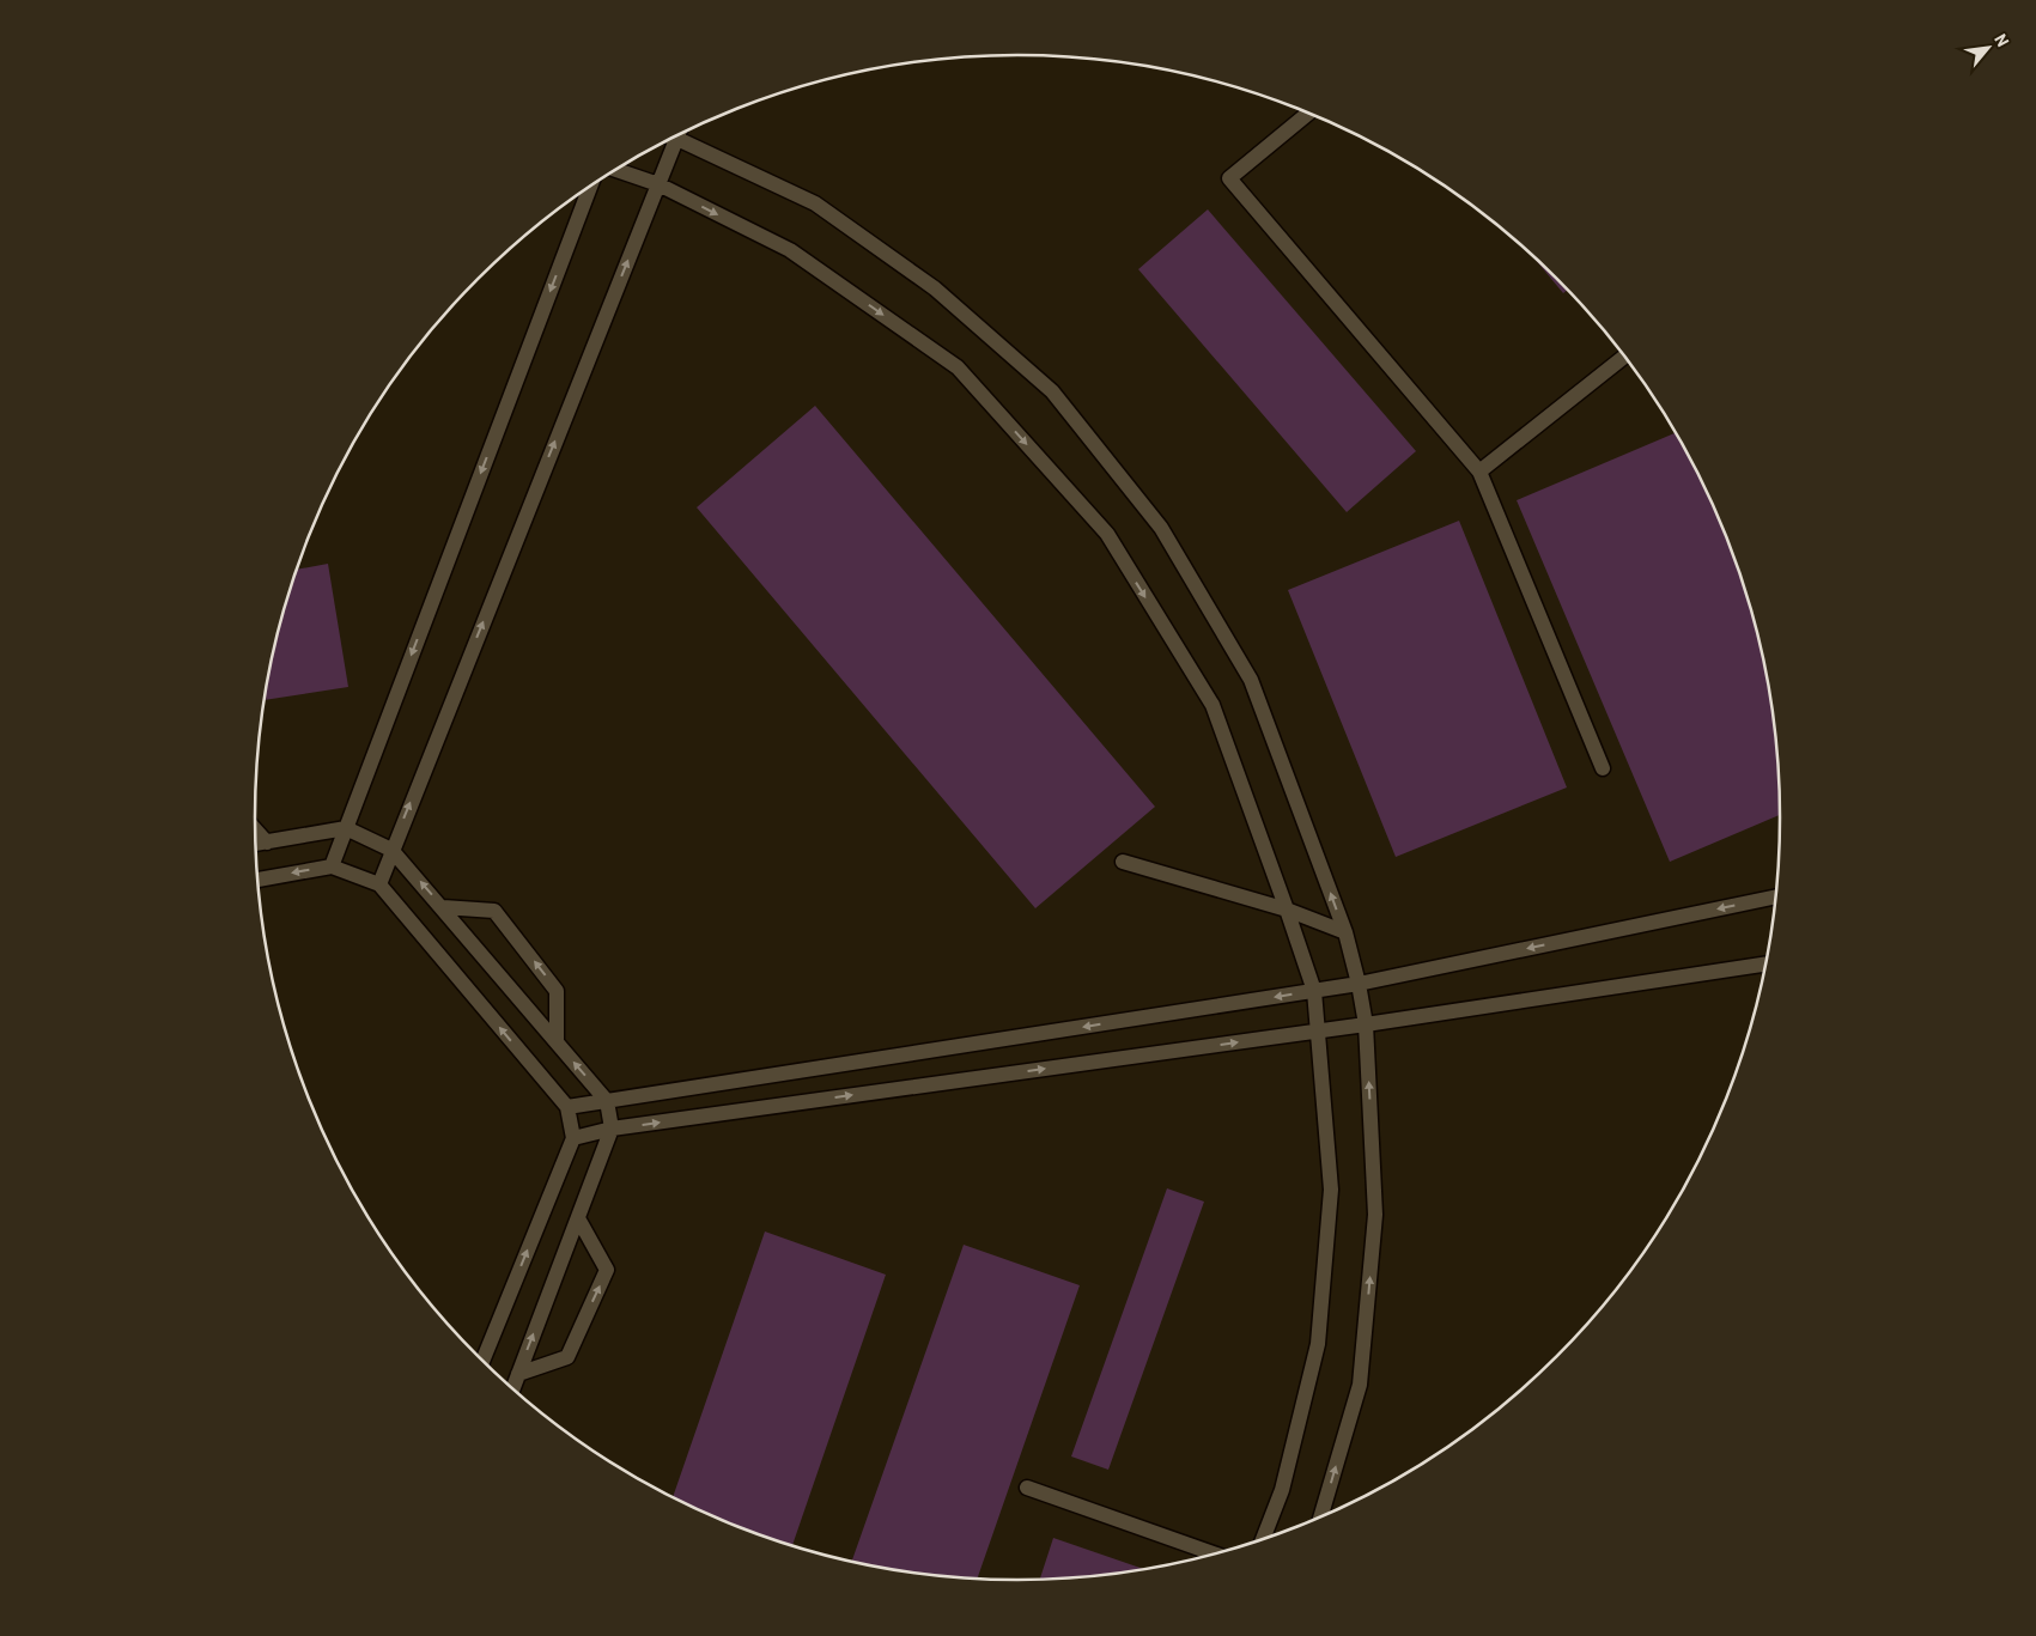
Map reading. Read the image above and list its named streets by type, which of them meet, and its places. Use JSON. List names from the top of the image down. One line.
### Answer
{"north":"top right"}
